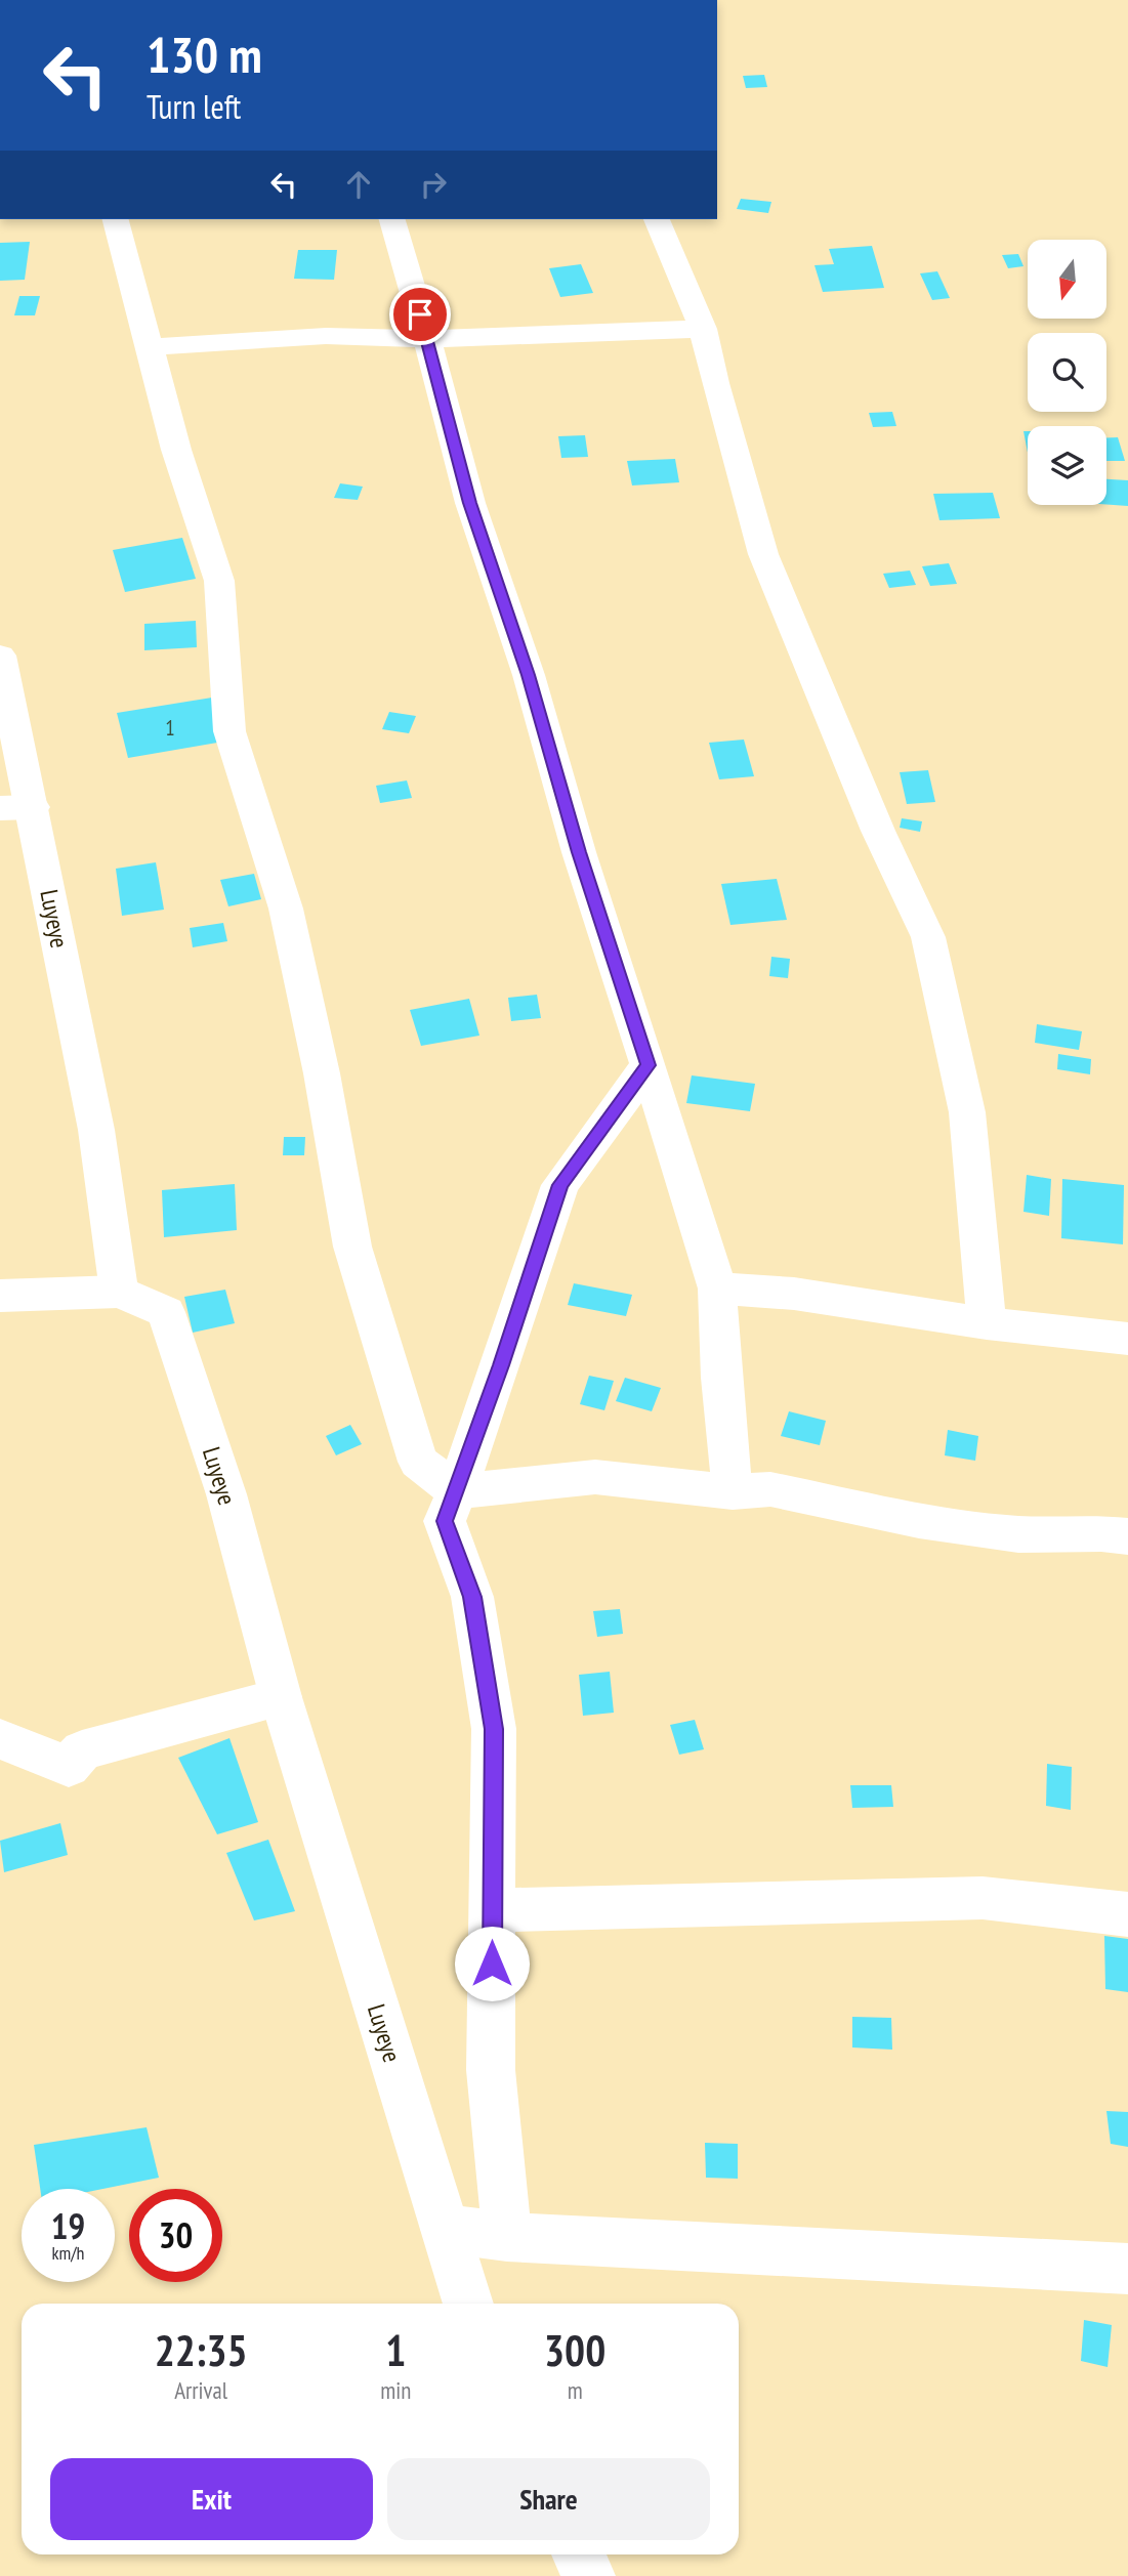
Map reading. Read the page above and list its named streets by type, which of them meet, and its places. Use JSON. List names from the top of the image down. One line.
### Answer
{"streets":{"street":["Luyeye"]},"house_numbers":["1"],"north":"bottom","page":{"turn":["130 m","Turn left"],"speed":"19 km/h","limit":"30","eta":["22:35","Arrival","1","min","300","m"],"buttons":["Exit","Share"]}}
